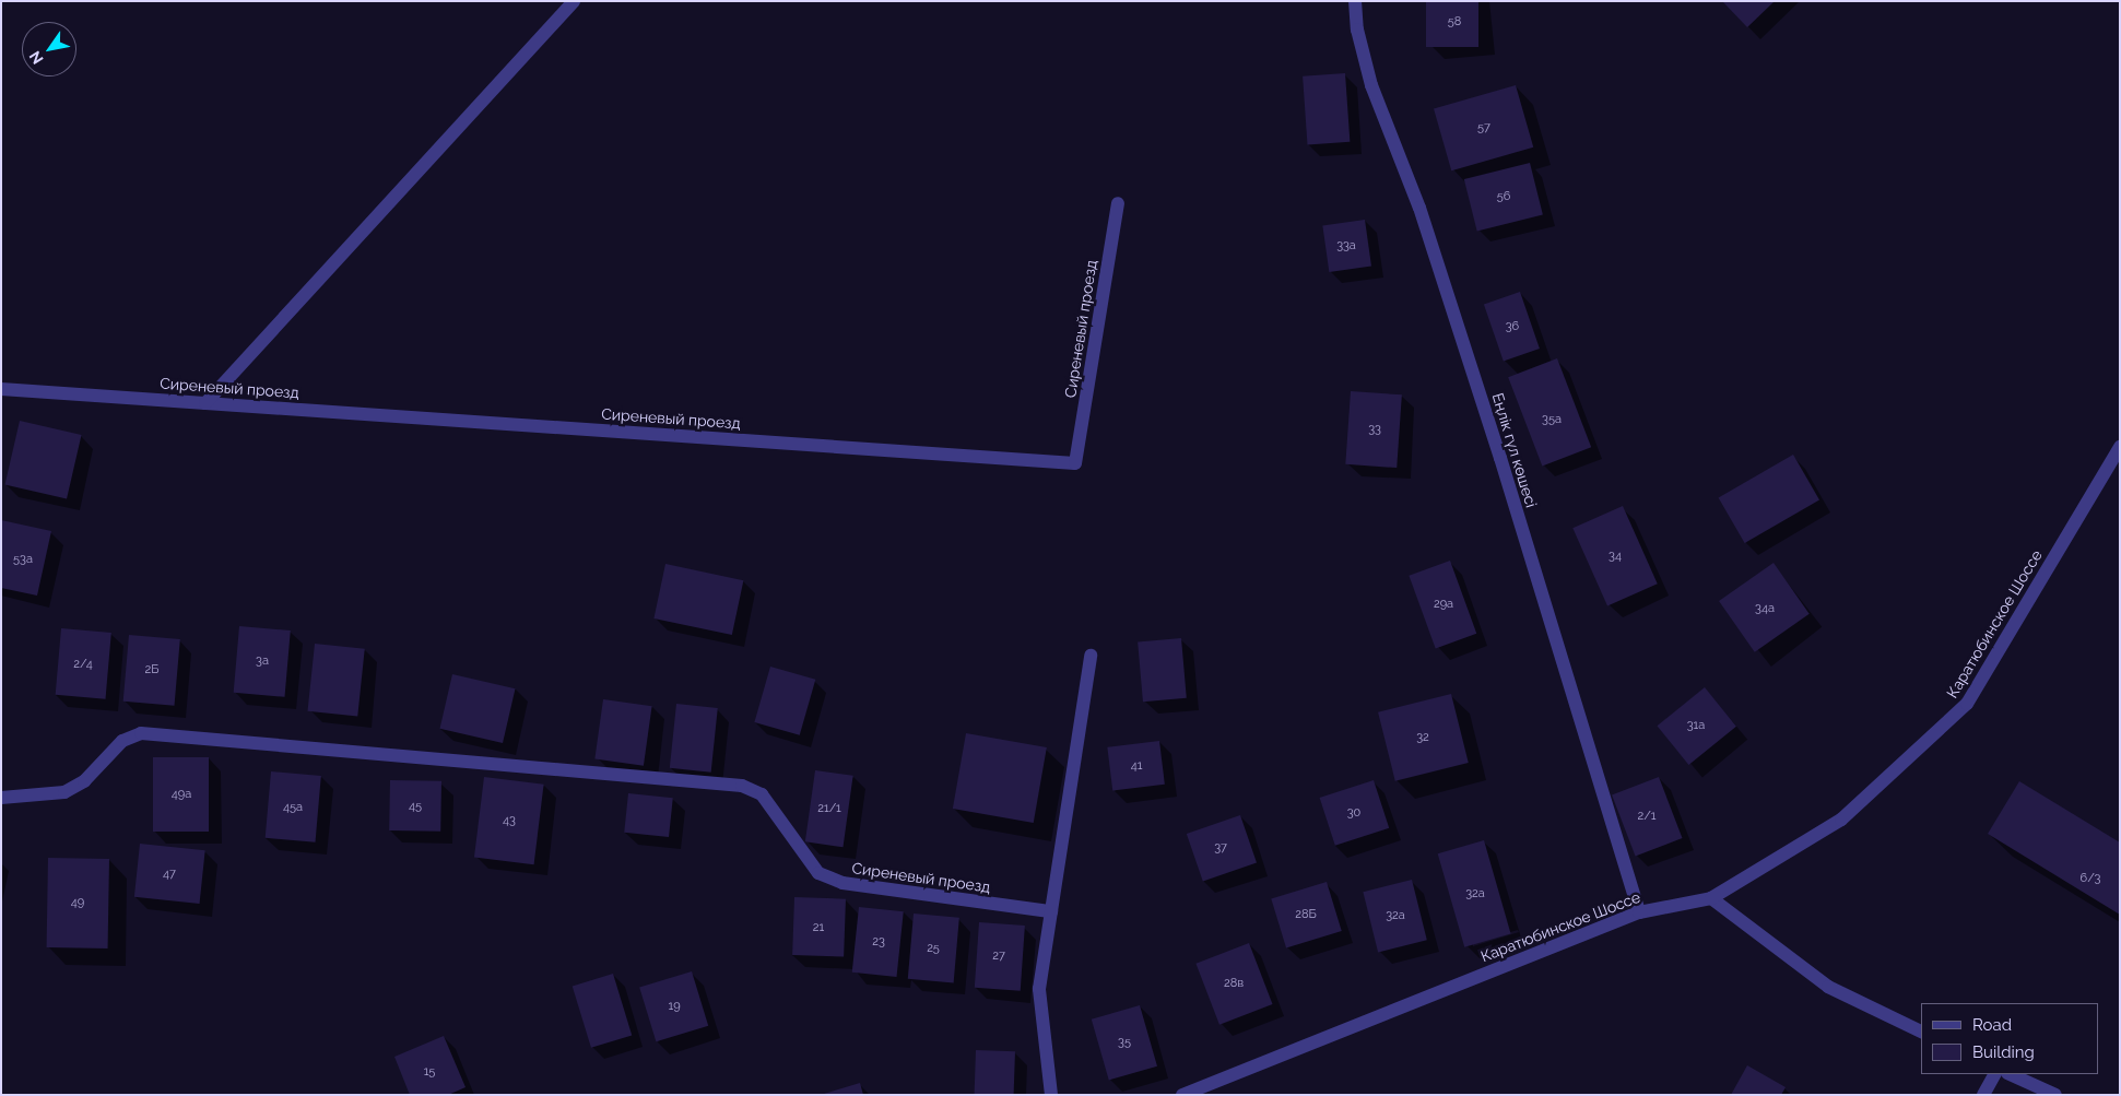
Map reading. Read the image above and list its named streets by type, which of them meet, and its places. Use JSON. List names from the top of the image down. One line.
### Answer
{"streets":{"street":["Сиреневый проезд","Еңлік гүл көшесі","Каратюбинское Шоссе"]},"crossings":[["Еңлік гүл көшесі","Каратюбинское Шоссе"]],"house_numbers":["58","57","56","33а","36","35а","33","34","53а","29а","34а","3а","2/4","2Б","31а","32","41","49а","45","45а","21/1","30","2/1","43","37","47","6/3","32а","49","28Б","32а","21","23","25","27","28в","19","35","15"],"legend":["Road","Building"],"north":"bottom left"}
